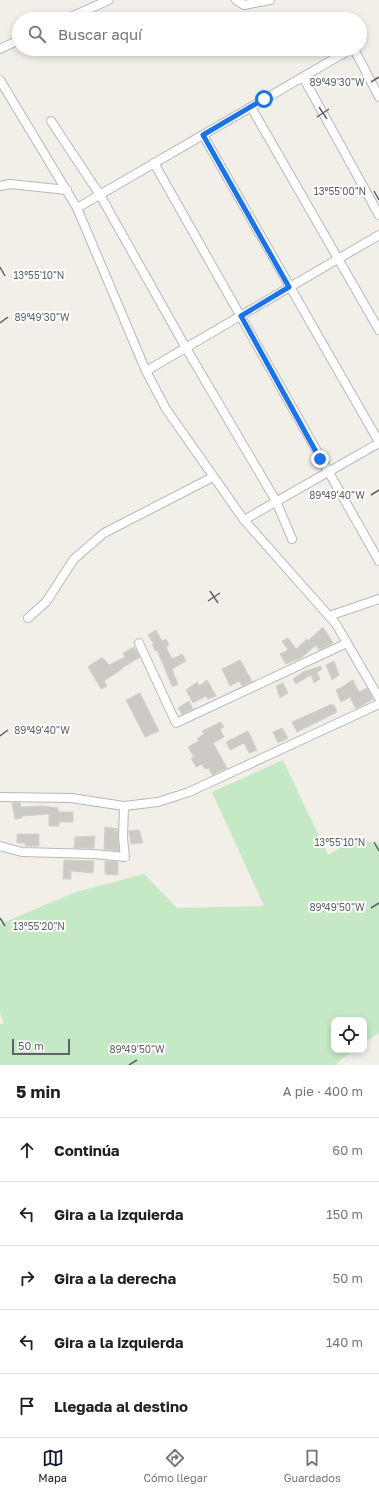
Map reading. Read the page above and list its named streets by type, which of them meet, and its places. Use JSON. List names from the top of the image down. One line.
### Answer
{"scale_bar":"50 m","page":{"search":"Buscar aquí","scale":"50 m","heading":["5 min","A pie · 400 m"],"list":[["Continúa","60 m"],["Gira a la izquierda","150 m"],["Gira a la derecha","50 m"],["Gira a la izquierda","140 m"],"Llegada al destino"],"nav":["Mapa","Cómo llegar","Guardados"]},"coordinates":["89°49'30\"W","13°55'00\"N","13°55'10\"N","89°49'40\"W","89°49'50\"W","13°55'20\"N"]}
